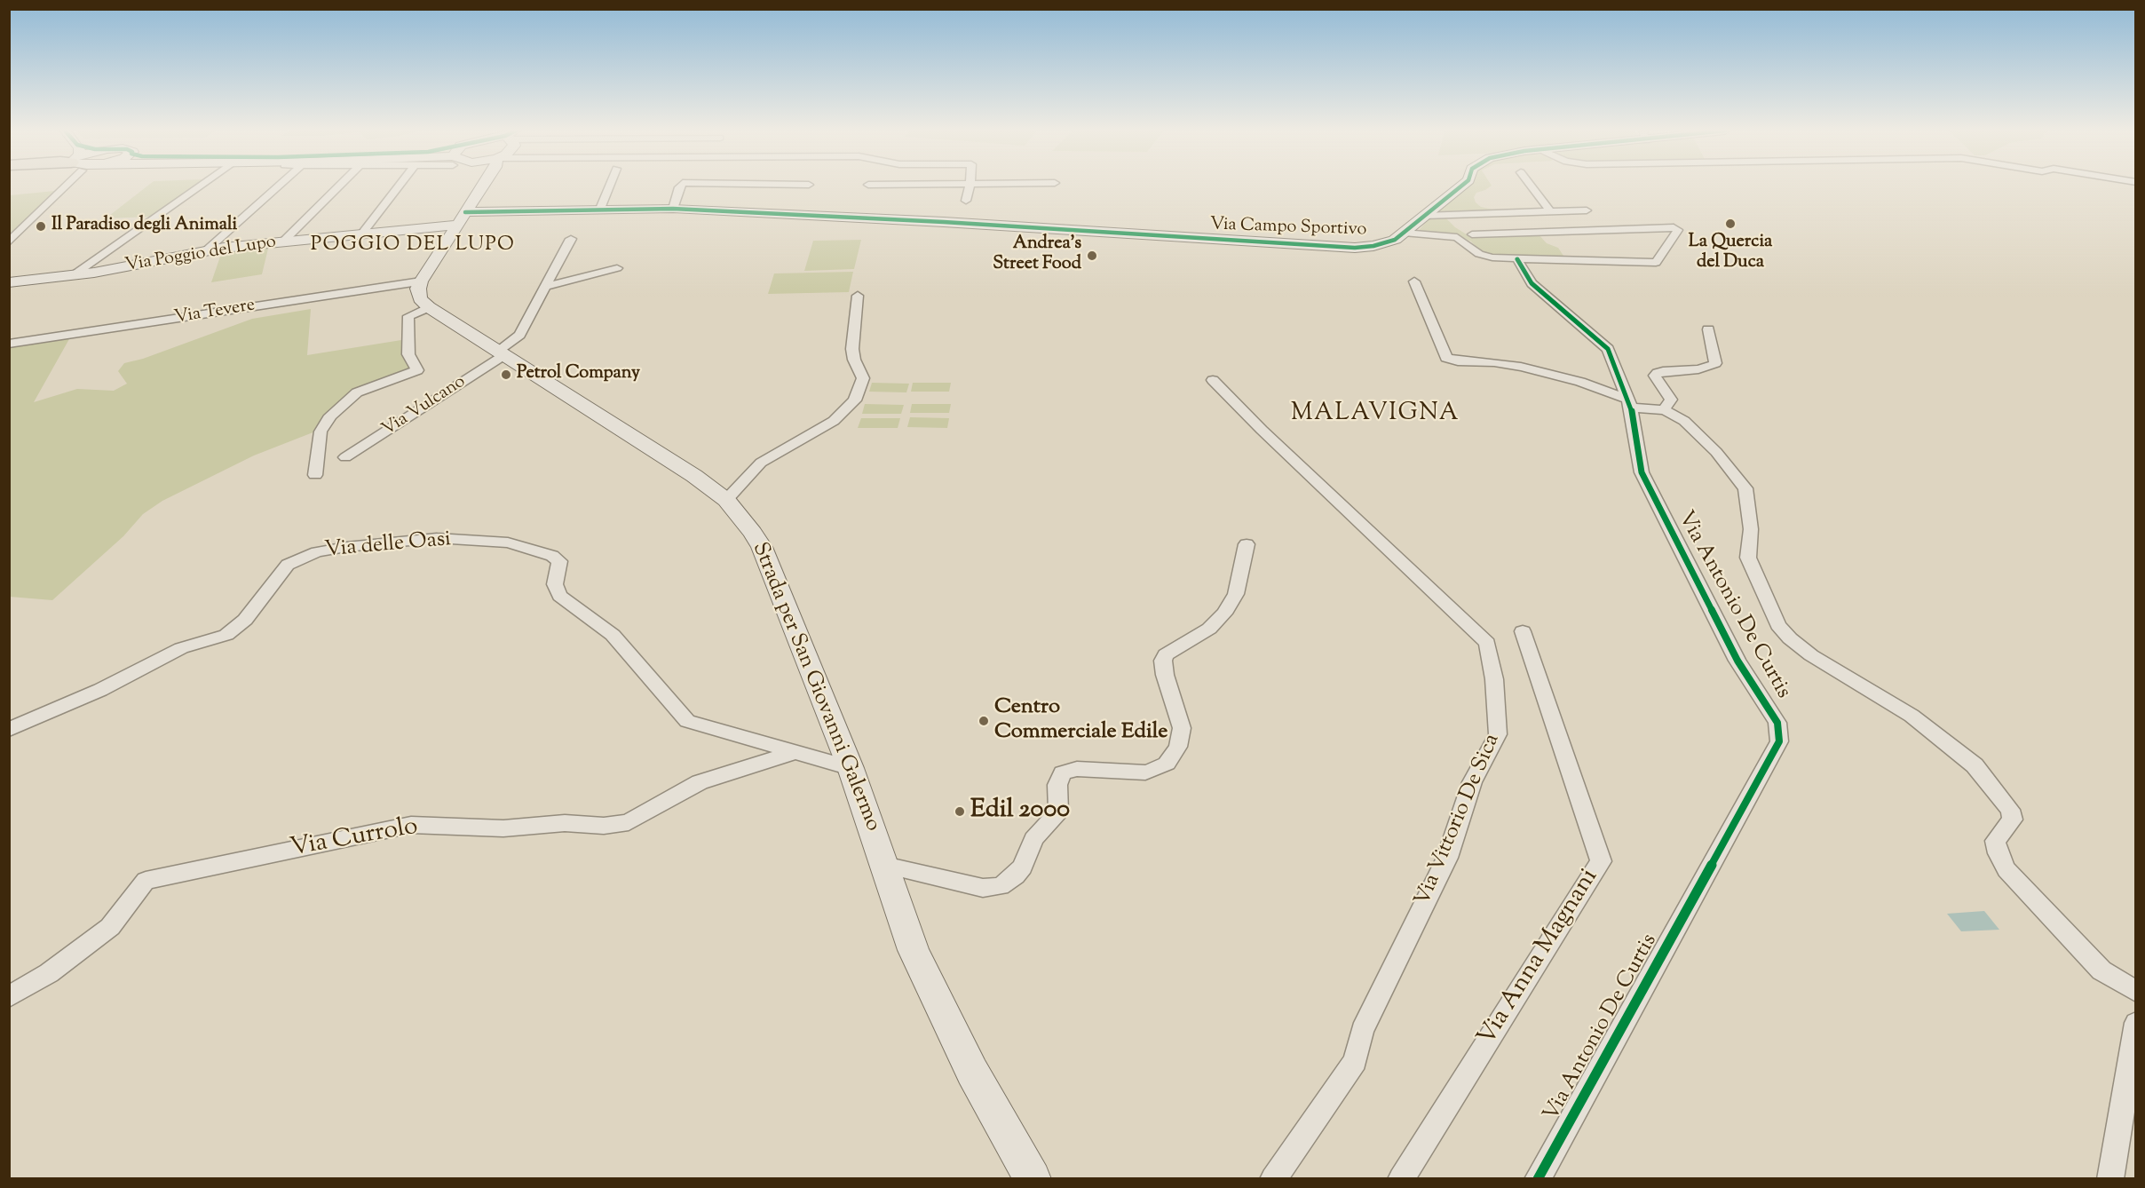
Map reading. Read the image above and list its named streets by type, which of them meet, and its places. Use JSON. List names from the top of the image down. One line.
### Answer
{"streets":{"main road":["Via Campo Sportivo","Via Poggio del Lupo","Strada per San Giovanni Galermo"],"street":["Via Tevere","Via Vulcano","Via delle Oasi","Via Antonio De Curtis","Via Vittorio De Sica","Via Currolo","Via Anna Magnani"]},"crossings":[["Via Campo Sportivo","Via Poggio del Lupo"],["Via Vulcano","Strada per San Giovanni Galermo"],["Via delle Oasi","Strada per San Giovanni Galermo"],["Via delle Oasi","Via Currolo"]],"districts":["POGGIO DEL LUPO","MALAVIGNA"],"places":["La Quercia del Duca","Il Paradiso degli Animali","Andrea's Street Food","Petrol Company","Centro Commerciale Edile","Edil 2000"]}
